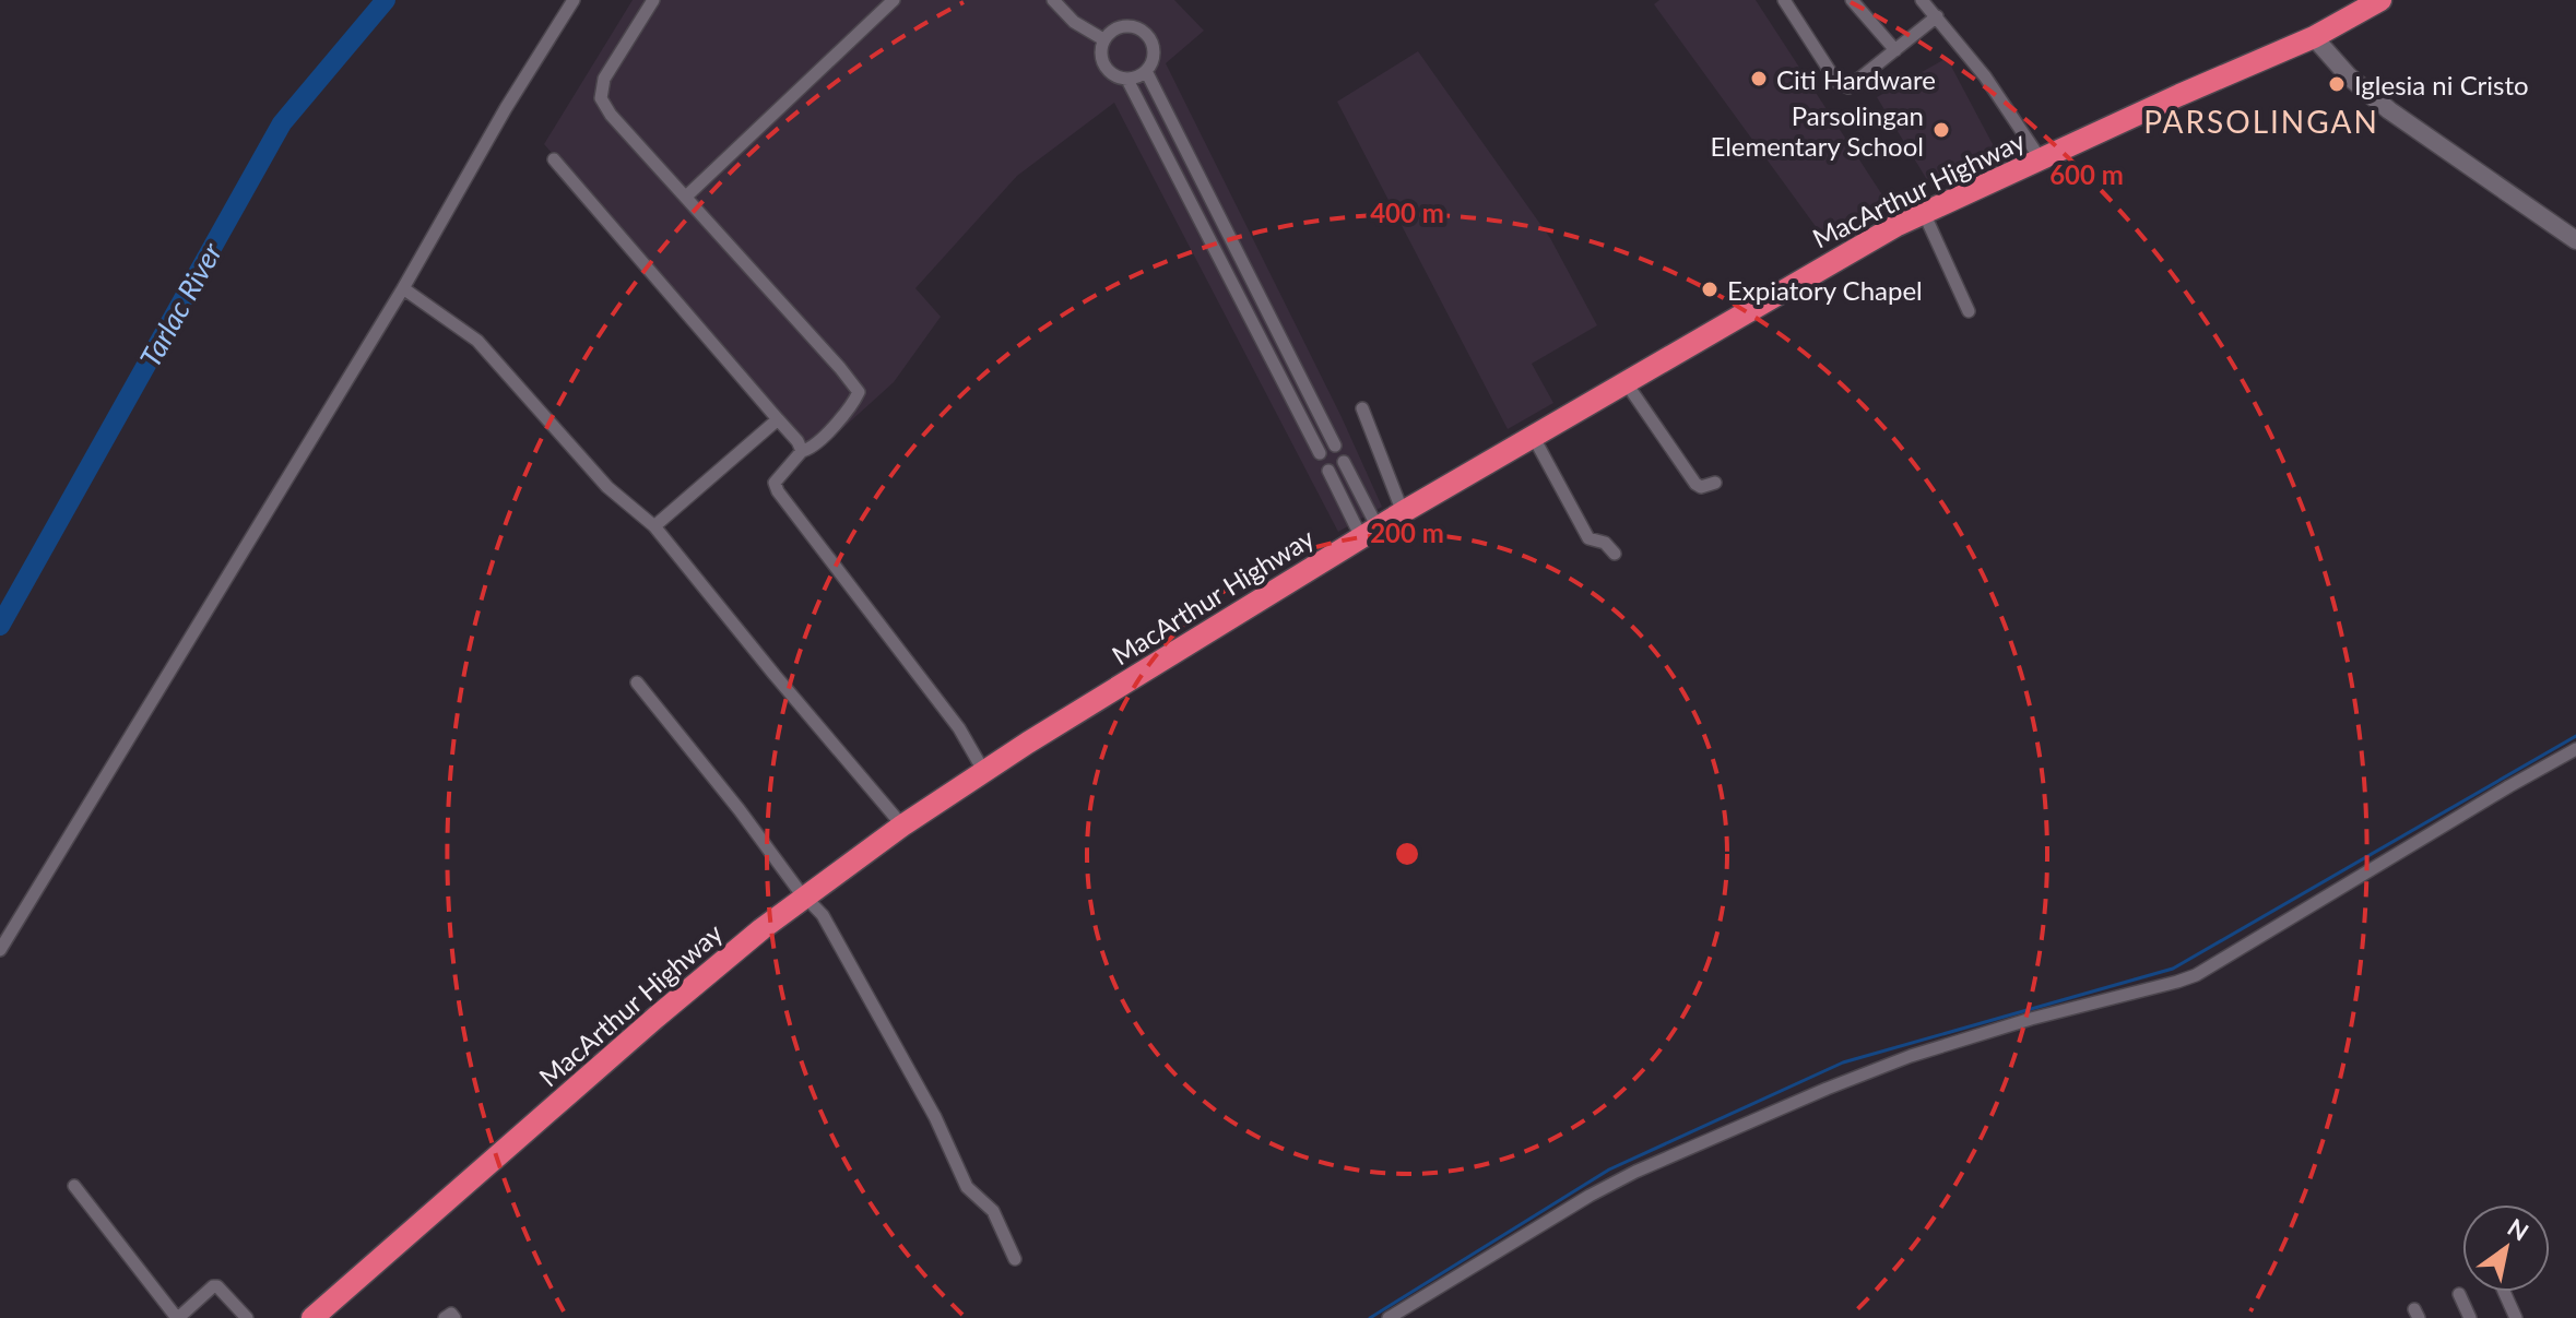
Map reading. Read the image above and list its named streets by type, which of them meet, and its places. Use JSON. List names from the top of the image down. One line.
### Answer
{"streets":{"highway":["MacArthur Highway"]},"districts":["PARSOLINGAN"],"water":["Tarlac River"],"places":["Citi Hardware","Iglesia ni Cristo","Parsolingan Elementary School","Expiatory Chapel"],"north":"top right","rings":["600 m","400 m","200 m"]}
